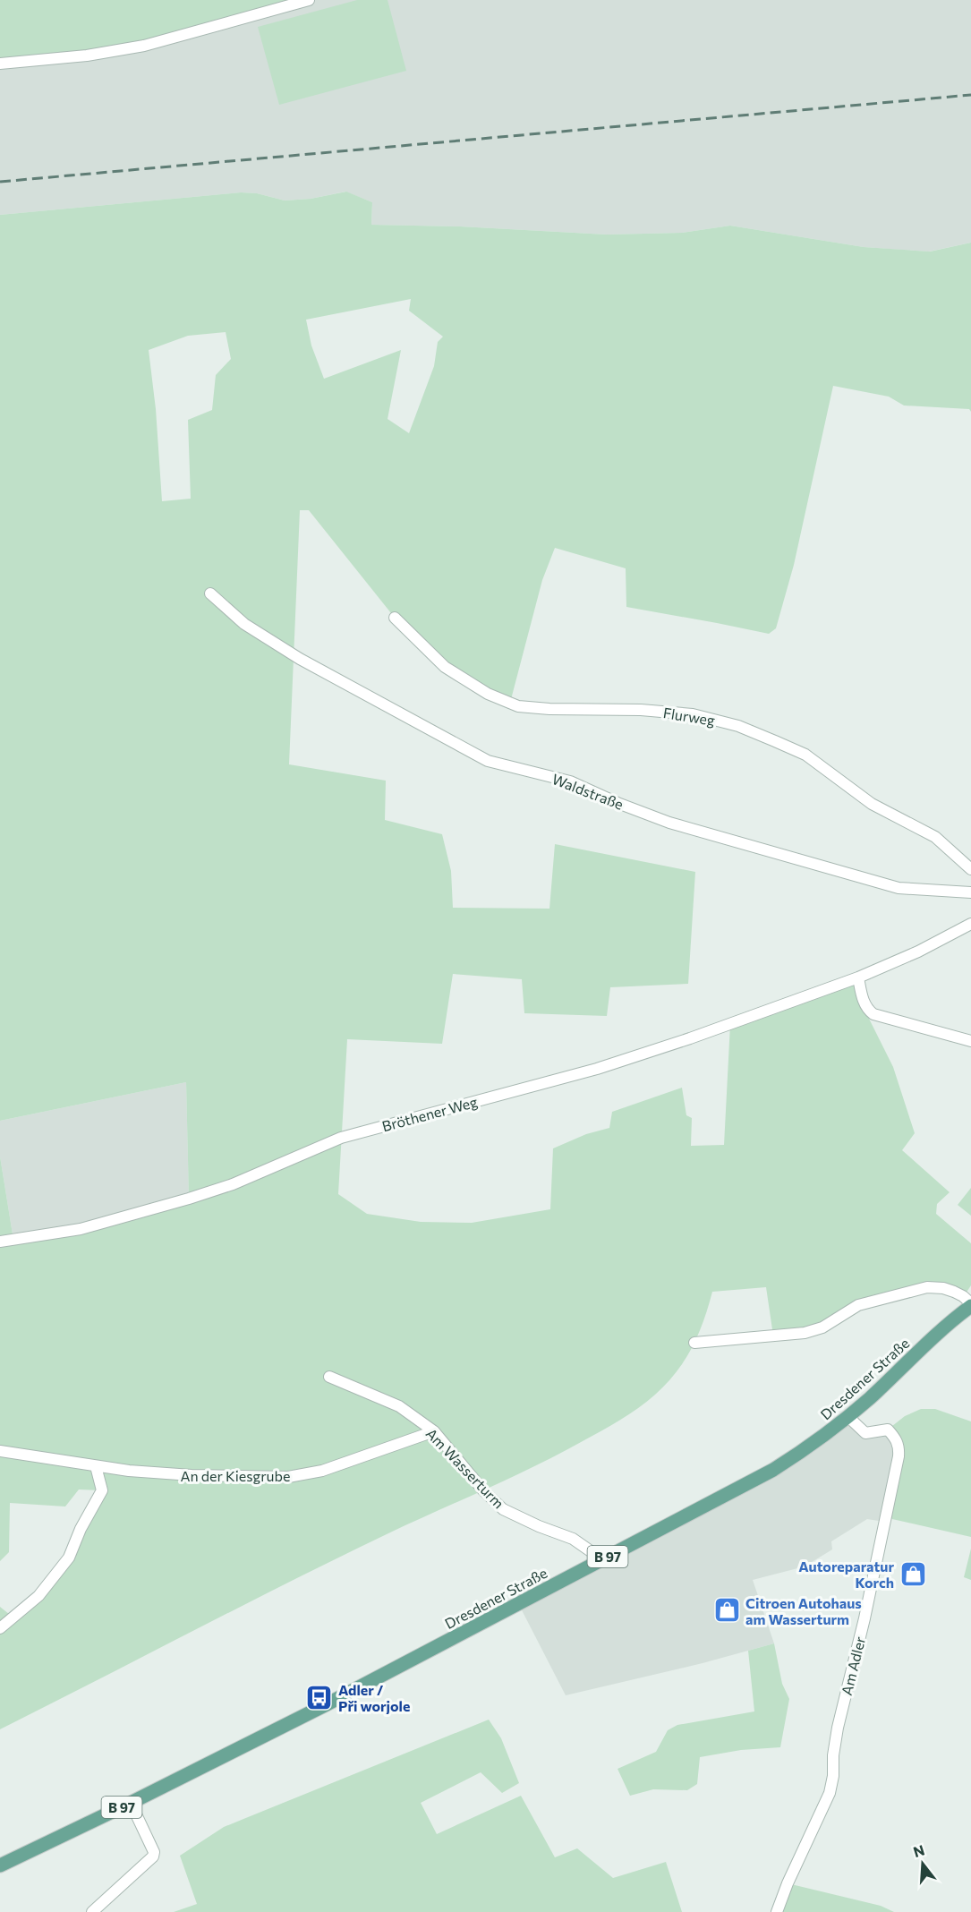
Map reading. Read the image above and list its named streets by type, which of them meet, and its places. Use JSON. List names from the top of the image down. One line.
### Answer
{"streets":{"main road":["Dresdener Straße","B 97"],"street":["Flurweg","Waldstraße","Bröthener Weg","Am Wasserturm","An der Kiesgrube","Am Adler"]},"crossings":[["Dresdener Straße","Am Wasserturm"],["Dresdener Straße","Am Adler"],["Am Wasserturm","An der Kiesgrube"]],"places":{"shop":["Autoreparatur Korch","Citroen Autohaus am Wasserturm"],"bus stop":["Adler / Při worjole"]},"north":"top"}
